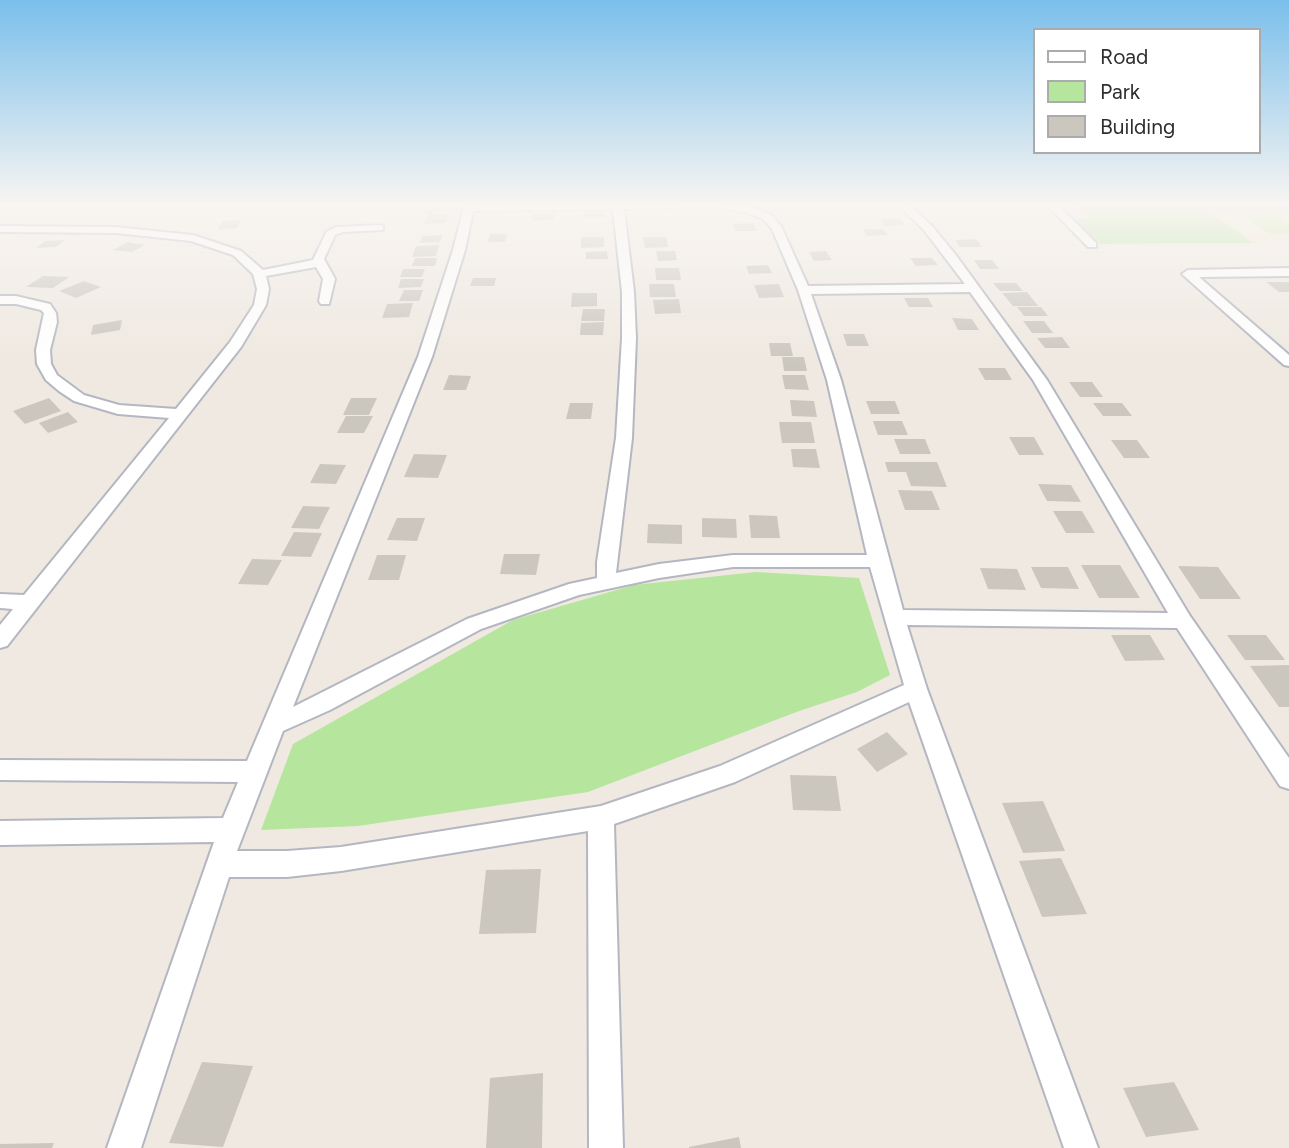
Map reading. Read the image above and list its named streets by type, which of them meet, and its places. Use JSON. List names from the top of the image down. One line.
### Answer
{"legend":["Road","Park","Building"]}
